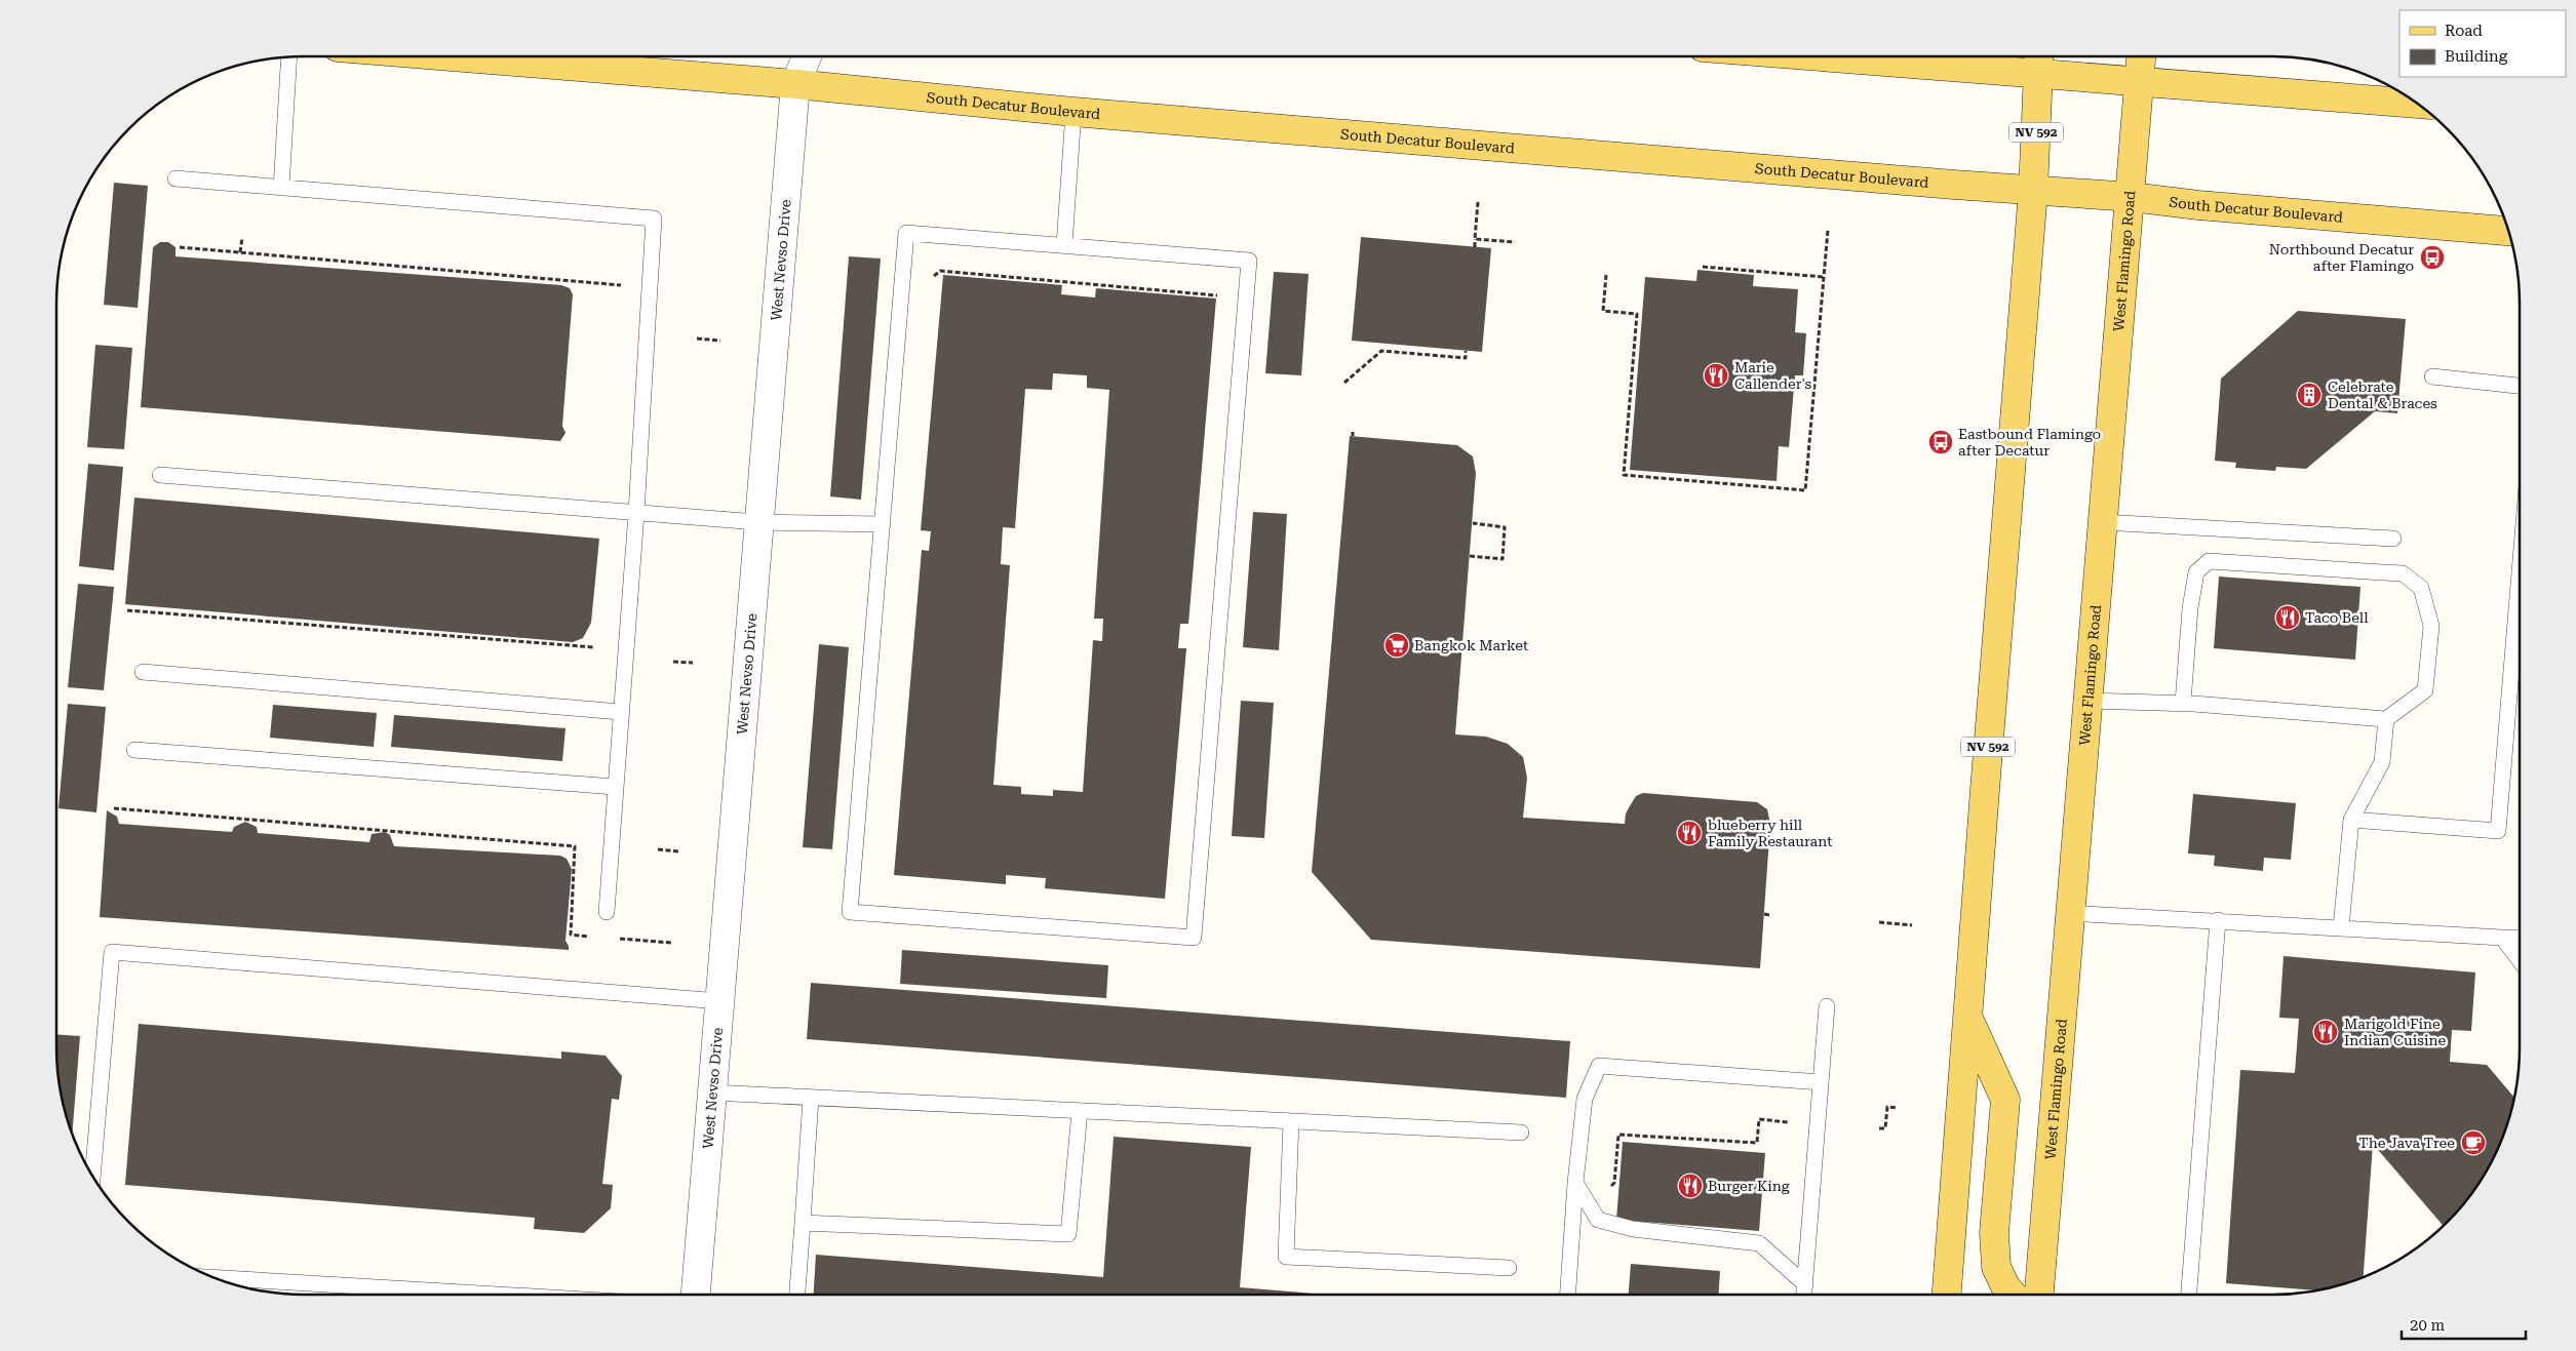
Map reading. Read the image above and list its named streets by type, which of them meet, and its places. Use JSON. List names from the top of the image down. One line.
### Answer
{"streets":{"main road":["South Decatur Boulevard","NV 592","West Flamingo Road"],"street":["West Nevso Drive"]},"crossings":[["South Decatur Boulevard","NV 592"],["South Decatur Boulevard","West Nevso Drive"],["South Decatur Boulevard","West Flamingo Road"]],"places":{"bus stop":["Northbound Decatur after Flamingo","Eastbound Flamingo after Decatur"],"restaurant":["Marie Callender's","Taco Bell","blueberry hill Family Restaurant","Marigold Fine Indian Cuisine","Burger King"],"building":["Celebrate Dental & Braces"],"supermarket":["Bangkok Market"],"cafe":["The Java Tree"]},"legend":["Road","Building"],"scale_bar":"20 m"}
